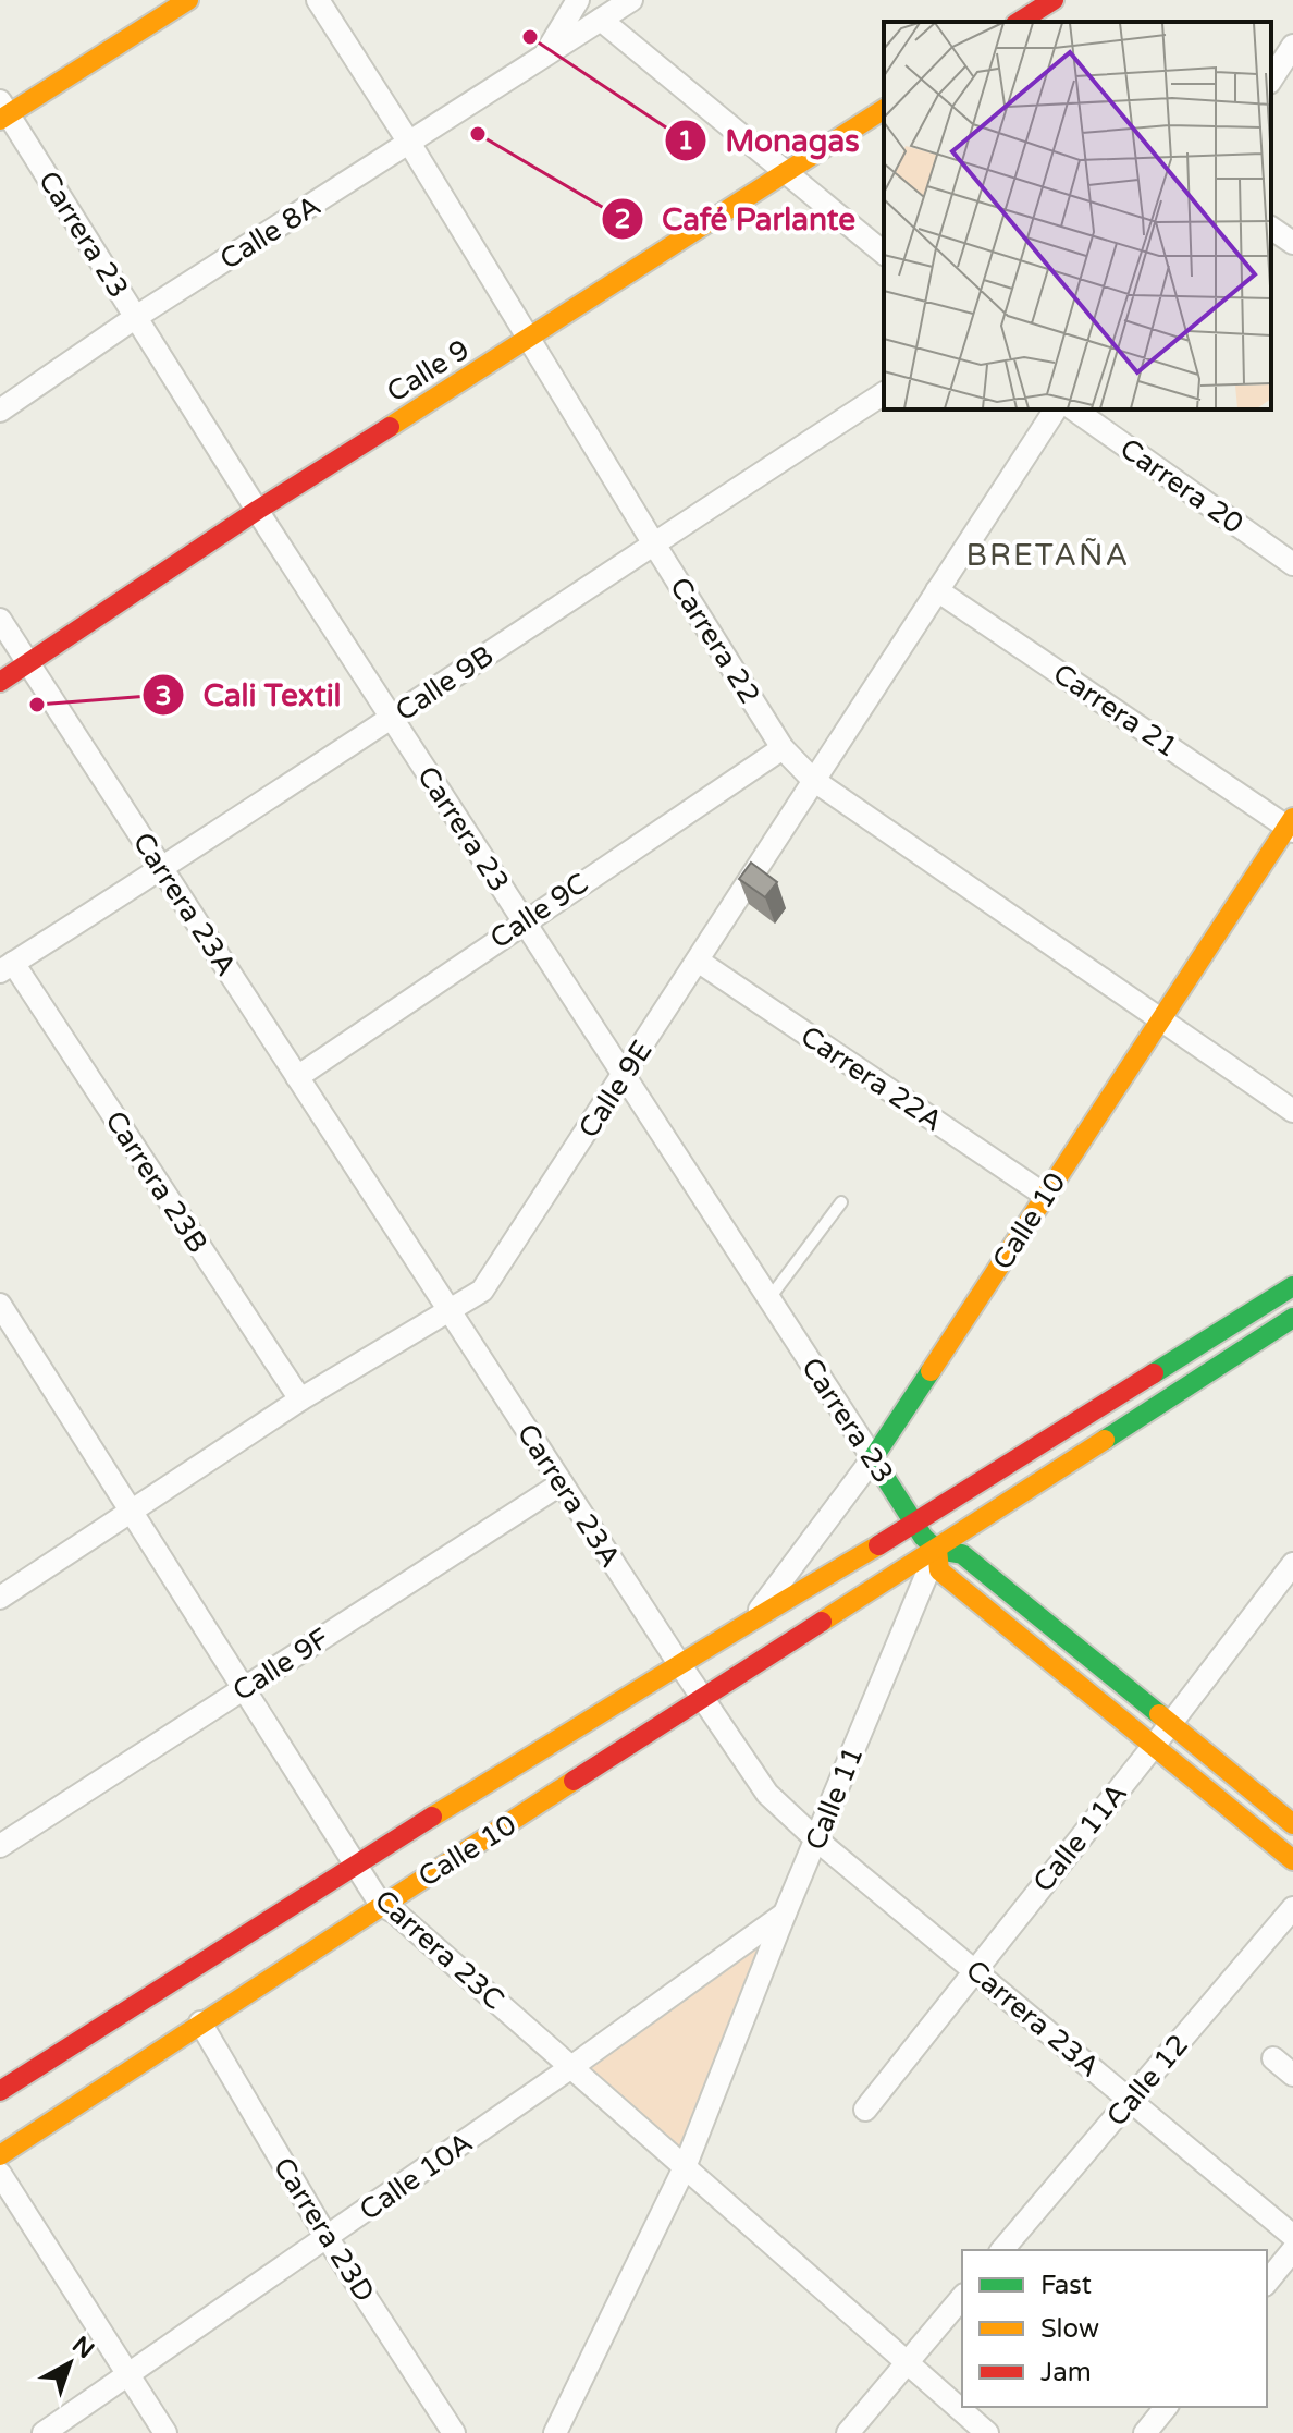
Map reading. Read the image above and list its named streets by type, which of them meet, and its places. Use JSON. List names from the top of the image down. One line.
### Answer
{"streets":{"street":["Calle 8A","Carrera 23","Calle 9","Carrera 20","Carrera 22","Calle 9B","Carrera 21","Carrera 23A","Calle 9C","Carrera 22A","Calle 9E","Carrera 23B","Calle 10","Calle 9F","Calle 11","Calle 11A","Carrera 23C","Calle 12","Calle 10A","Carrera 23D"]},"crossings":[["Calle 8A","Carrera 23"],["Calle 8A","Carrera 22"],["Carrera 23","Calle 9"],["Carrera 23","Calle 9B"],["Carrera 23","Calle 9C"],["Carrera 23","Calle 9E"],["Carrera 23","Calle 10"],["Carrera 23","Calle 11"],["Carrera 23","Calle 11A"],["Calle 9","Carrera 22"],["Calle 9","Carrera 23A"],["Carrera 22","Calle 9B"],["Carrera 22","Calle 9C"],["Carrera 22","Calle 9E"],["Carrera 22","Calle 10"],["Calle 9B","Carrera 23A"],["Calle 9B","Carrera 23B"],["Carrera 21","Calle 9E"],["Carrera 21","Calle 10"],["Carrera 23A","Calle 9C"],["Carrera 23A","Calle 9E"],["Carrera 23A","Calle 10"],["Carrera 23A","Calle 9F"],["Carrera 23A","Calle 11"],["Carrera 23A","Calle 11A"],["Carrera 23A","Calle 12"],["Carrera 22A","Calle 9E"],["Carrera 22A","Calle 10"],["Calle 9E","Carrera 23B"],["Calle 9E","Carrera 23C"],["Calle 10","Calle 11"],["Calle 10","Carrera 23C"],["Calle 10","Carrera 23D"],["Calle 9F","Carrera 23C"],["Calle 11","Carrera 23C"],["Calle 11","Calle 10A"],["Carrera 23C","Calle 10A"],["Calle 10A","Carrera 23D"]],"districts":["BRETAÑA"],"places":["Monagas","Café Parlante","Cali Textil"],"legend":["Fast","Slow","Jam"],"north":"top right"}
